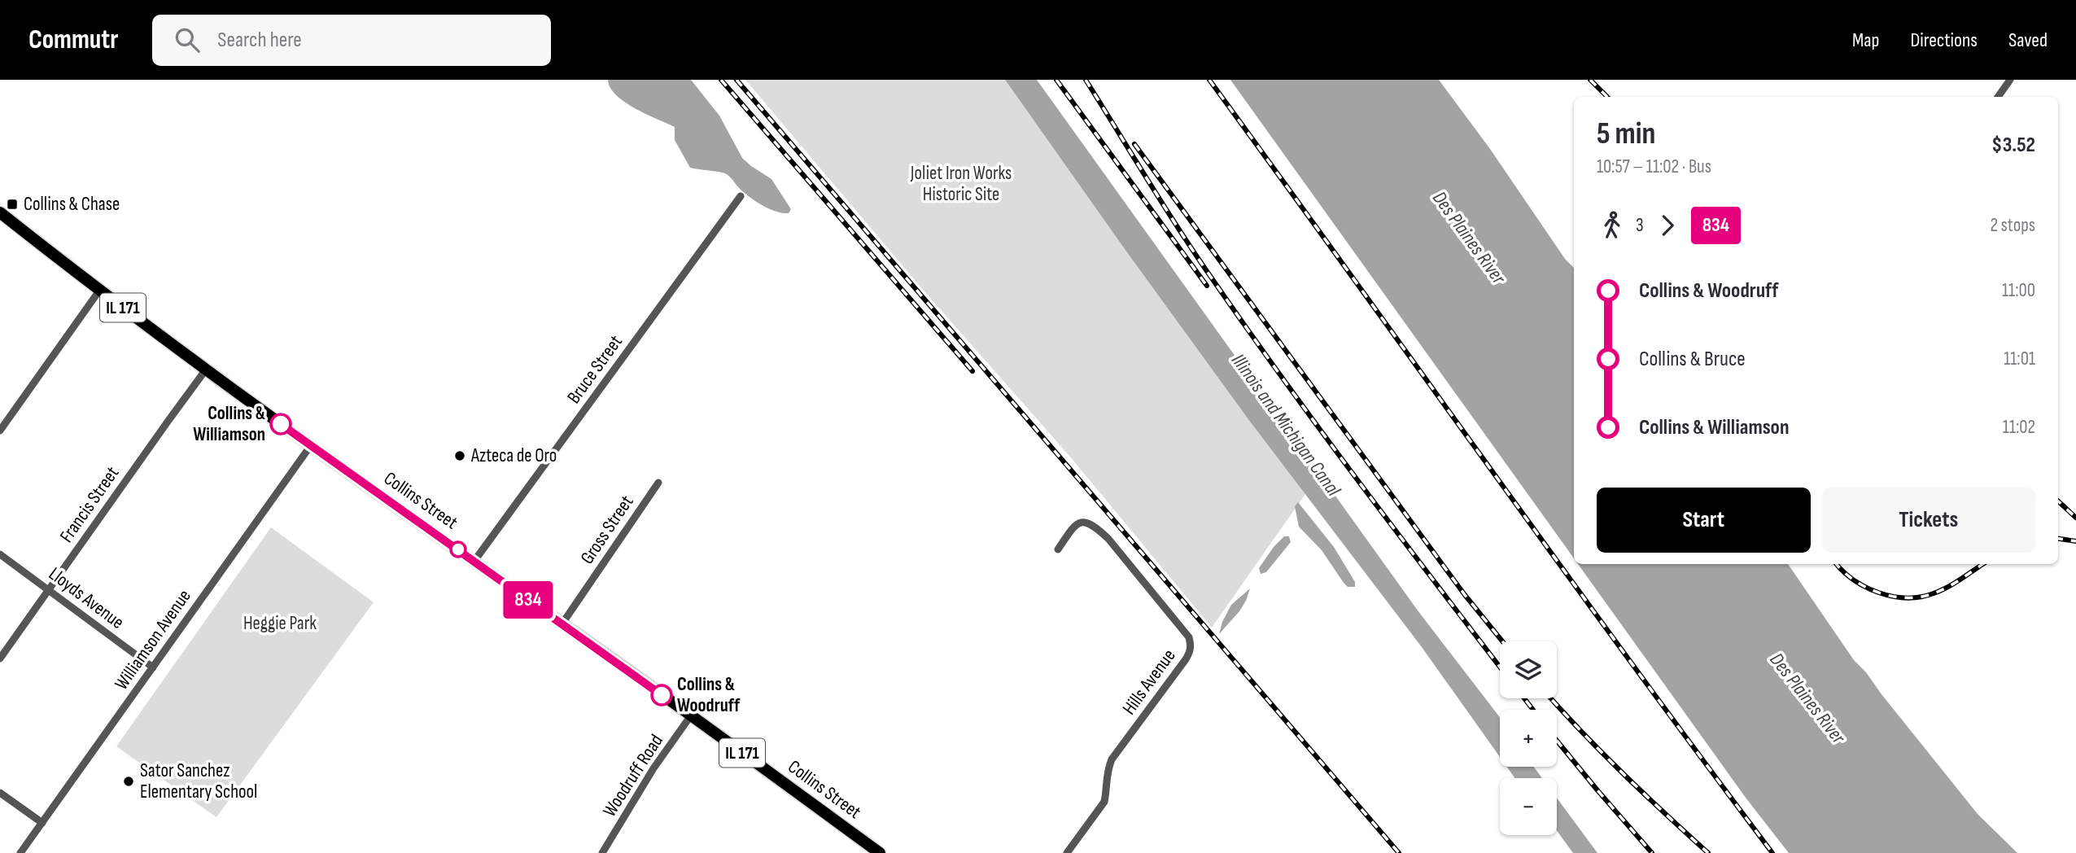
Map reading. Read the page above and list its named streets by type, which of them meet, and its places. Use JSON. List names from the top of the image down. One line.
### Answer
{"streets":{"main road":["IL 171","Collins Street"],"street":["Bruce Street","Francis Street","Gross Street","Lloyds Avenue","Williamson Avenue","Hills Avenue","Woodruff Road"]},"crossings":[["Bruce Street","Collins Street"],["Collins Street","Francis Street"],["Collins Street","Gross Street"],["Collins Street","Williamson Avenue"],["Collins Street","Woodruff Road"],["Francis Street","Lloyds Avenue"],["Lloyds Avenue","Williamson Avenue"]],"water":["Des Plaines River","Illinois and Michigan Canal"],"parks":["Joliet Iron Works Historic Site","Heggie Park"],"places":{"transit":["Collins & Chase"],"other":["Collins & Williamson","Azteca de Oro","Collins & Woodruff","Sator Sanchez Elementary School"]},"lines":["bus line 834"],"page":{"header":"Commutr","search":"Search here","nav":["Map","Directions","Saved"],"on_map":"834","heading":["5 min","10:57 – 11:02 · Bus","$3.52"],"legs":["3","834","2 stops"],"list":[{"name":"Collins & Woodruff","value":"11:00"},{"name":"Collins & Bruce","value":"11:01"},{"name":"Collins & Williamson","value":"11:02"}],"buttons":["Start","Tickets"],"map_buttons":["+","−"]}}
